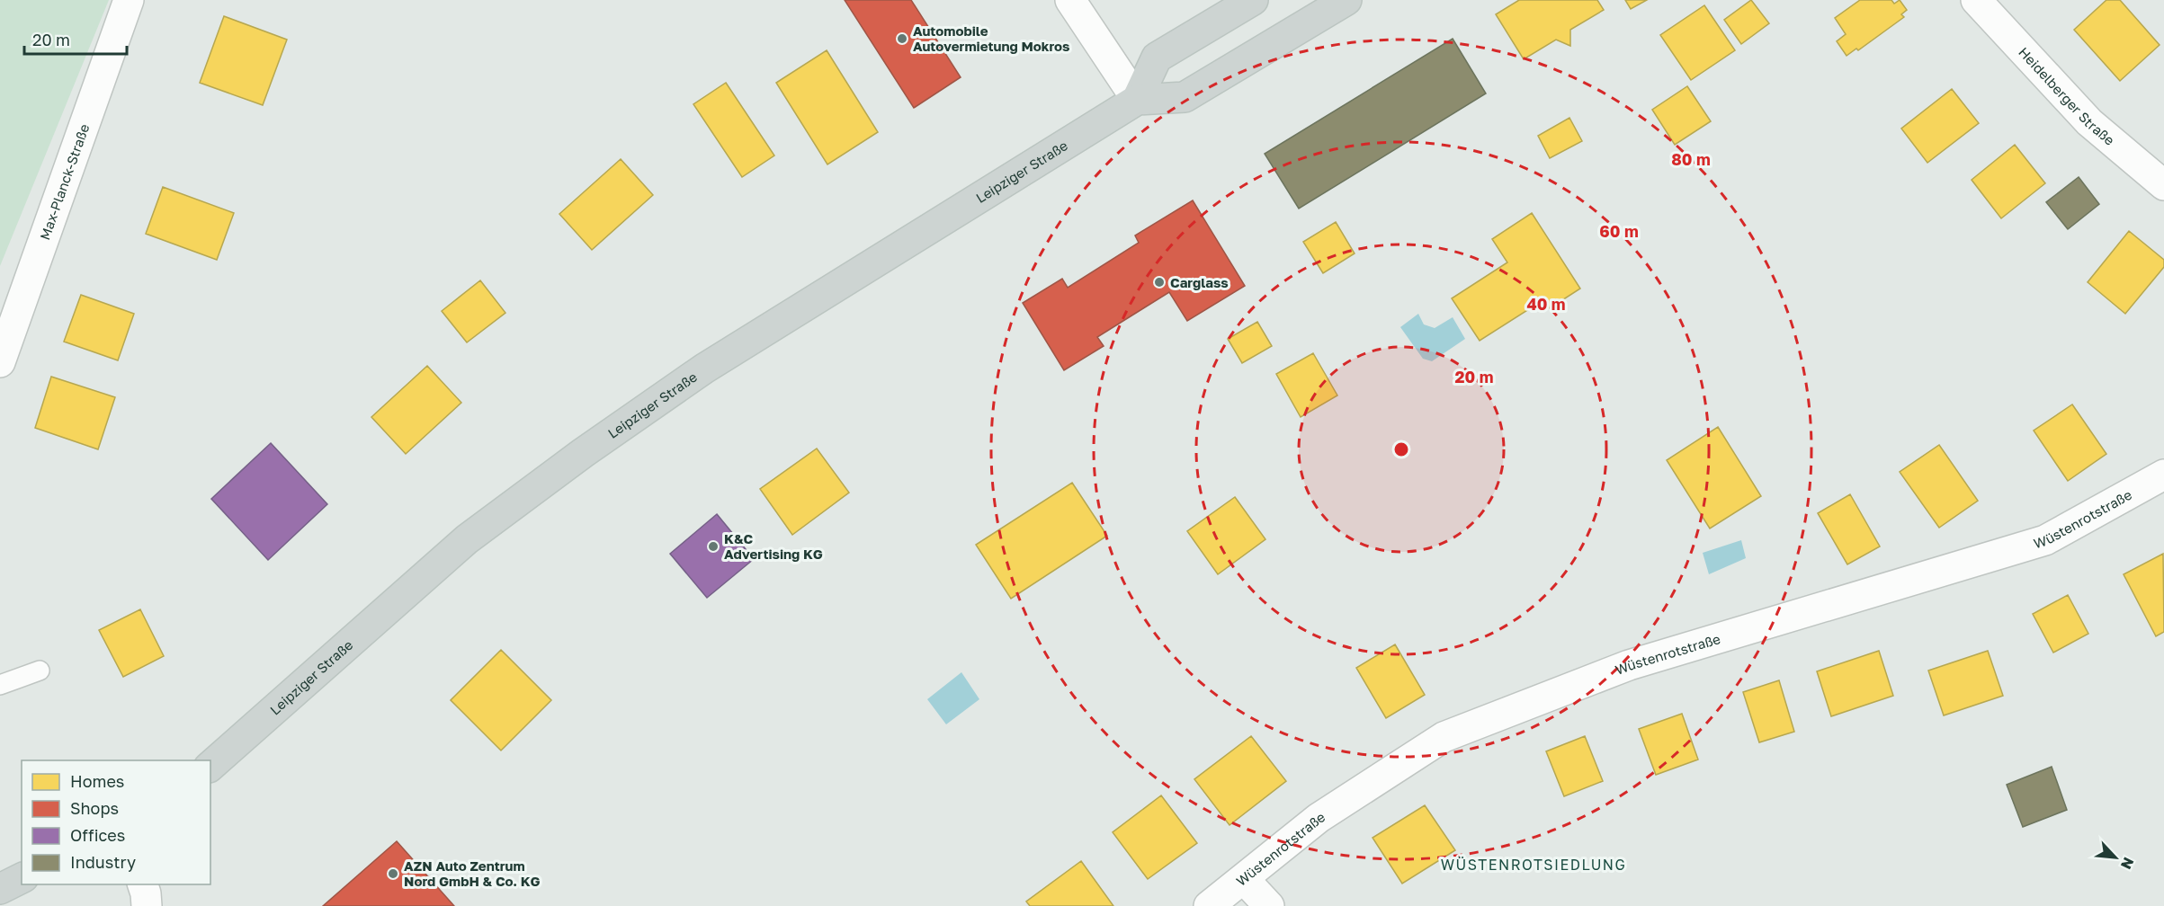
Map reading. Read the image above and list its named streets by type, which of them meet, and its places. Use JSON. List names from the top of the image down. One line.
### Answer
{"streets":{"main road":["Leipziger Straße"],"street":["Heidelberger Straße","Max-Planck-Straße","Wüstenrotstraße"]},"districts":["WÜSTENROTSIEDLUNG"],"places":["Automobile Autovermietung Mokros","Carglass","K&C Advertising KG","AZN Auto Zentrum Nord GmbH & Co. KG"],"legend":["Homes","Shops","Offices","Industry"],"scale_bar":"20 m","north":"bottom right","rings":["80 m","60 m","40 m","20 m"]}
